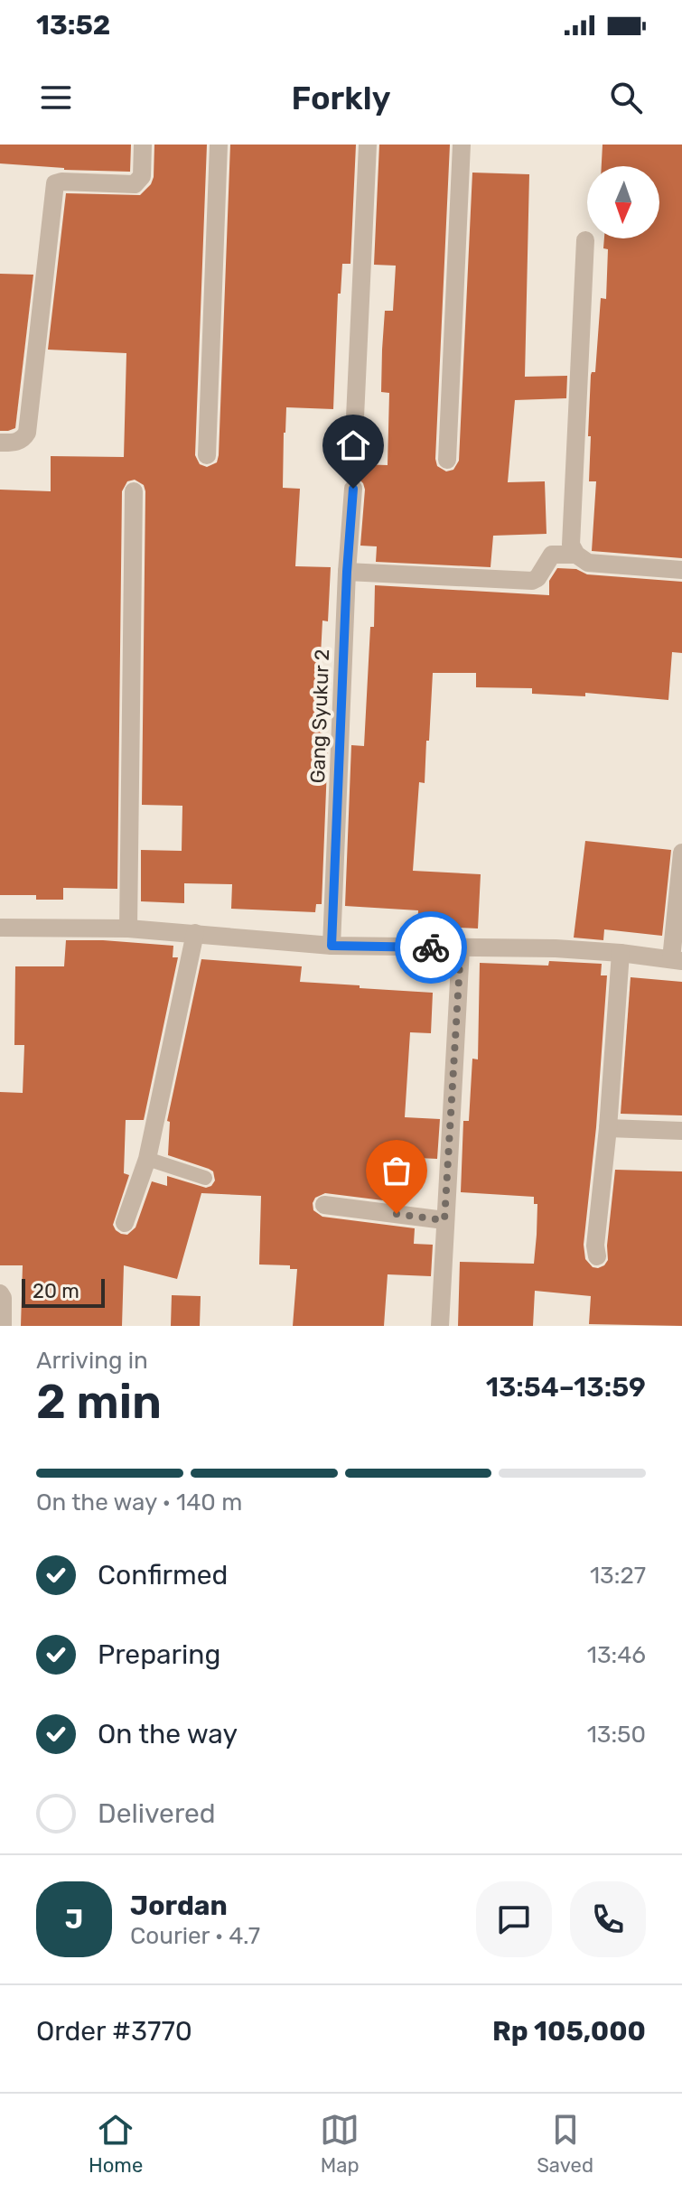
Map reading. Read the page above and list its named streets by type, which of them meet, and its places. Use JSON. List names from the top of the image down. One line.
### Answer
{"streets":{"street":["Gang Syukur 2"]},"scale_bar":"20 m","north":"bottom","page":{"status":"13:52","header":"Forkly","scale":"20 m","heading":["2 min","Arriving in","13:54–13:59"],"panel":["Jordan","Courier · 4.7","Order #3770","Rp 105,000"],"bar":"On the way · 140 m","list":[["Confirmed","13:27"],["Preparing","13:46"],["On the way","13:50"],"Delivered"],"round":"J","tabs":["Home","Map","Saved"]}}
